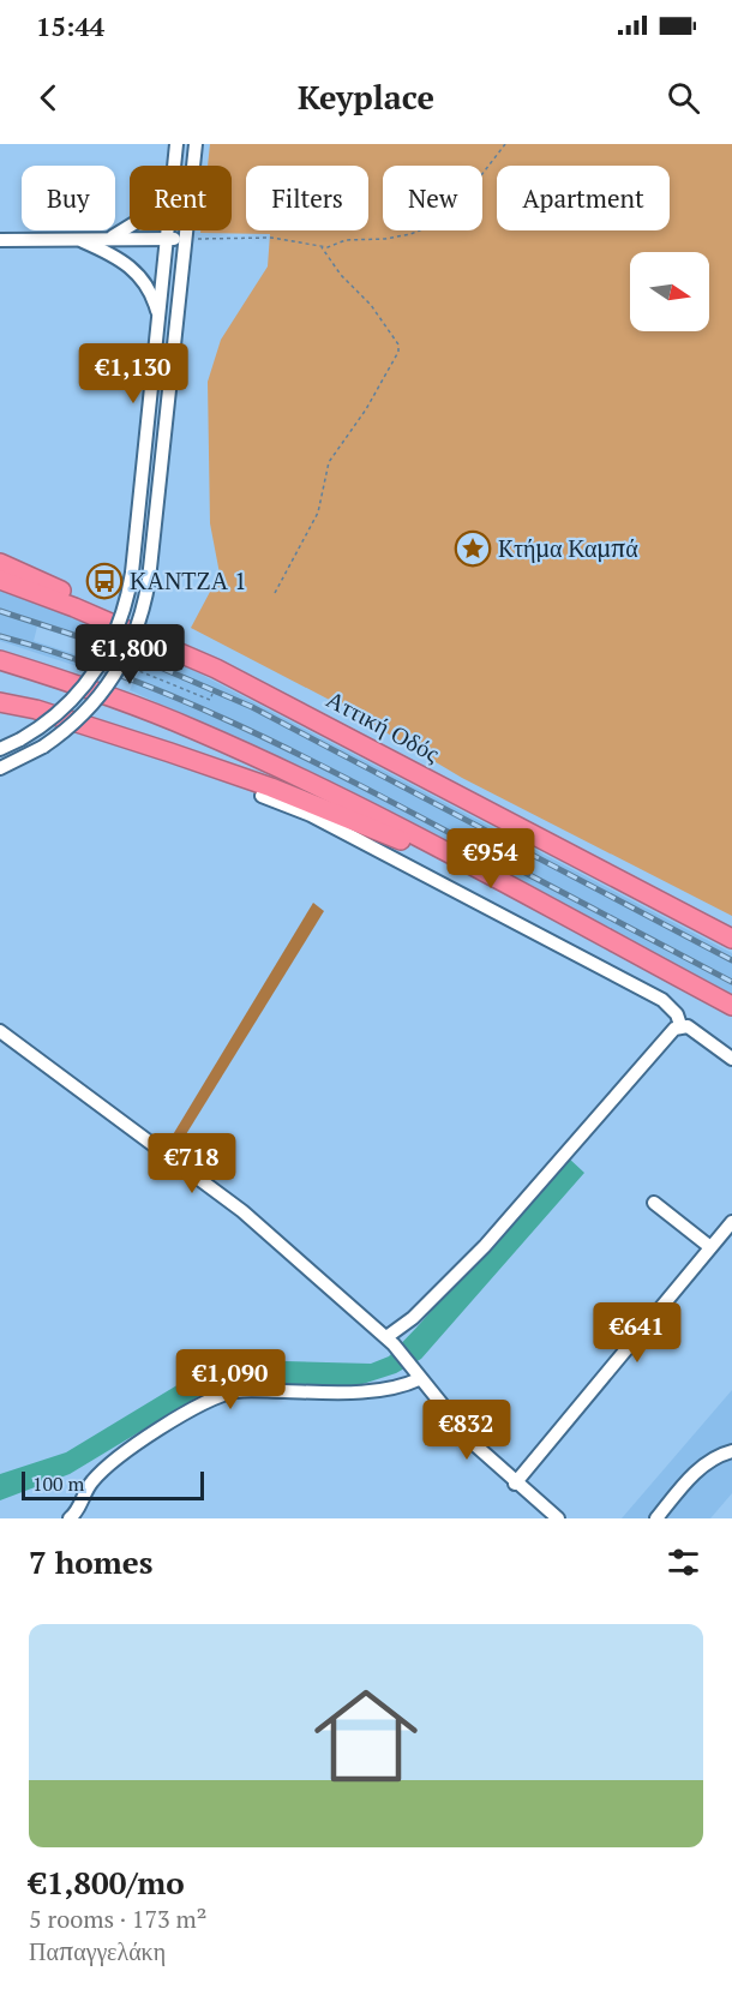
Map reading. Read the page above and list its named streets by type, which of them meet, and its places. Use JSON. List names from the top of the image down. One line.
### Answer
{"streets":{"highway":["Αττική Οδός"]},"places":{"place":["Kτήμα Καμπά"],"bus stop":["ΚΑΝΤΖΑ 1"]},"scale_bar":"100 m","north":"right","page":{"status":"15:44","header":"Keyplace","chip":["Buy","Rent","Filters","New","Apartment"],"price":["€1,130","€1,800","€954","€718","€641","€1,090","€832"],"scale":"100 m","heading":"7 homes","list":[{"name":"€1,800/mo","note":"5 rooms · 173 m² · Παπαγγελάκη"}]}}
